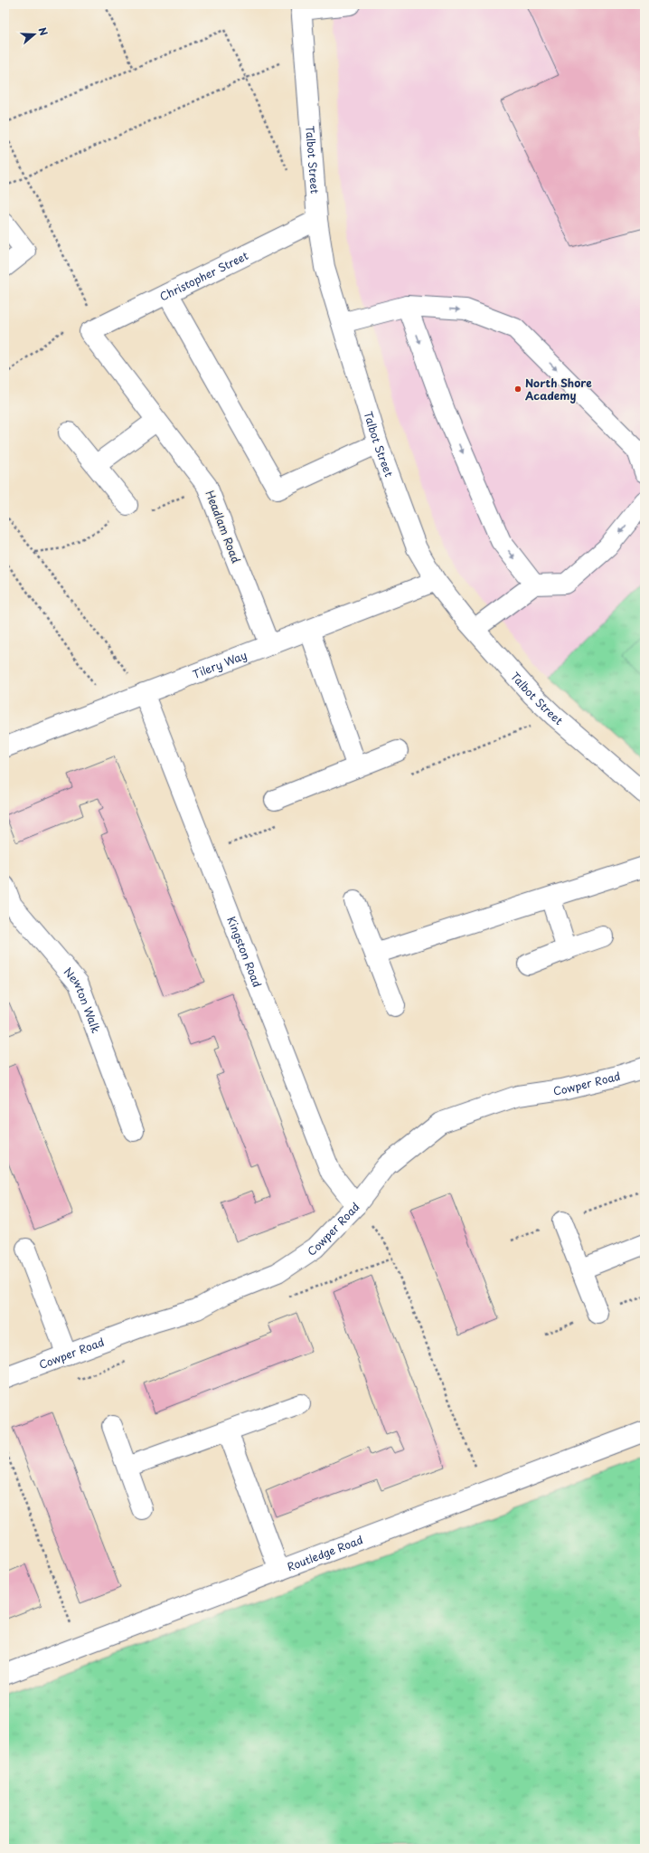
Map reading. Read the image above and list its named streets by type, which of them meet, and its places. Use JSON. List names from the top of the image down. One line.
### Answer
{"streets":{"street":["Talbot Street","Christopher Street","Headlam Road","Tilery Way","Kingston Road","Newton Walk","Cowper Road","Routledge Road"]},"crossings":[["Talbot Street","Christopher Street"],["Talbot Street","Tilery Way"],["Christopher Street","Headlam Road"],["Headlam Road","Tilery Way"],["Tilery Way","Kingston Road"],["Kingston Road","Cowper Road"]],"places":["North Shore Academy"],"north":"right"}
